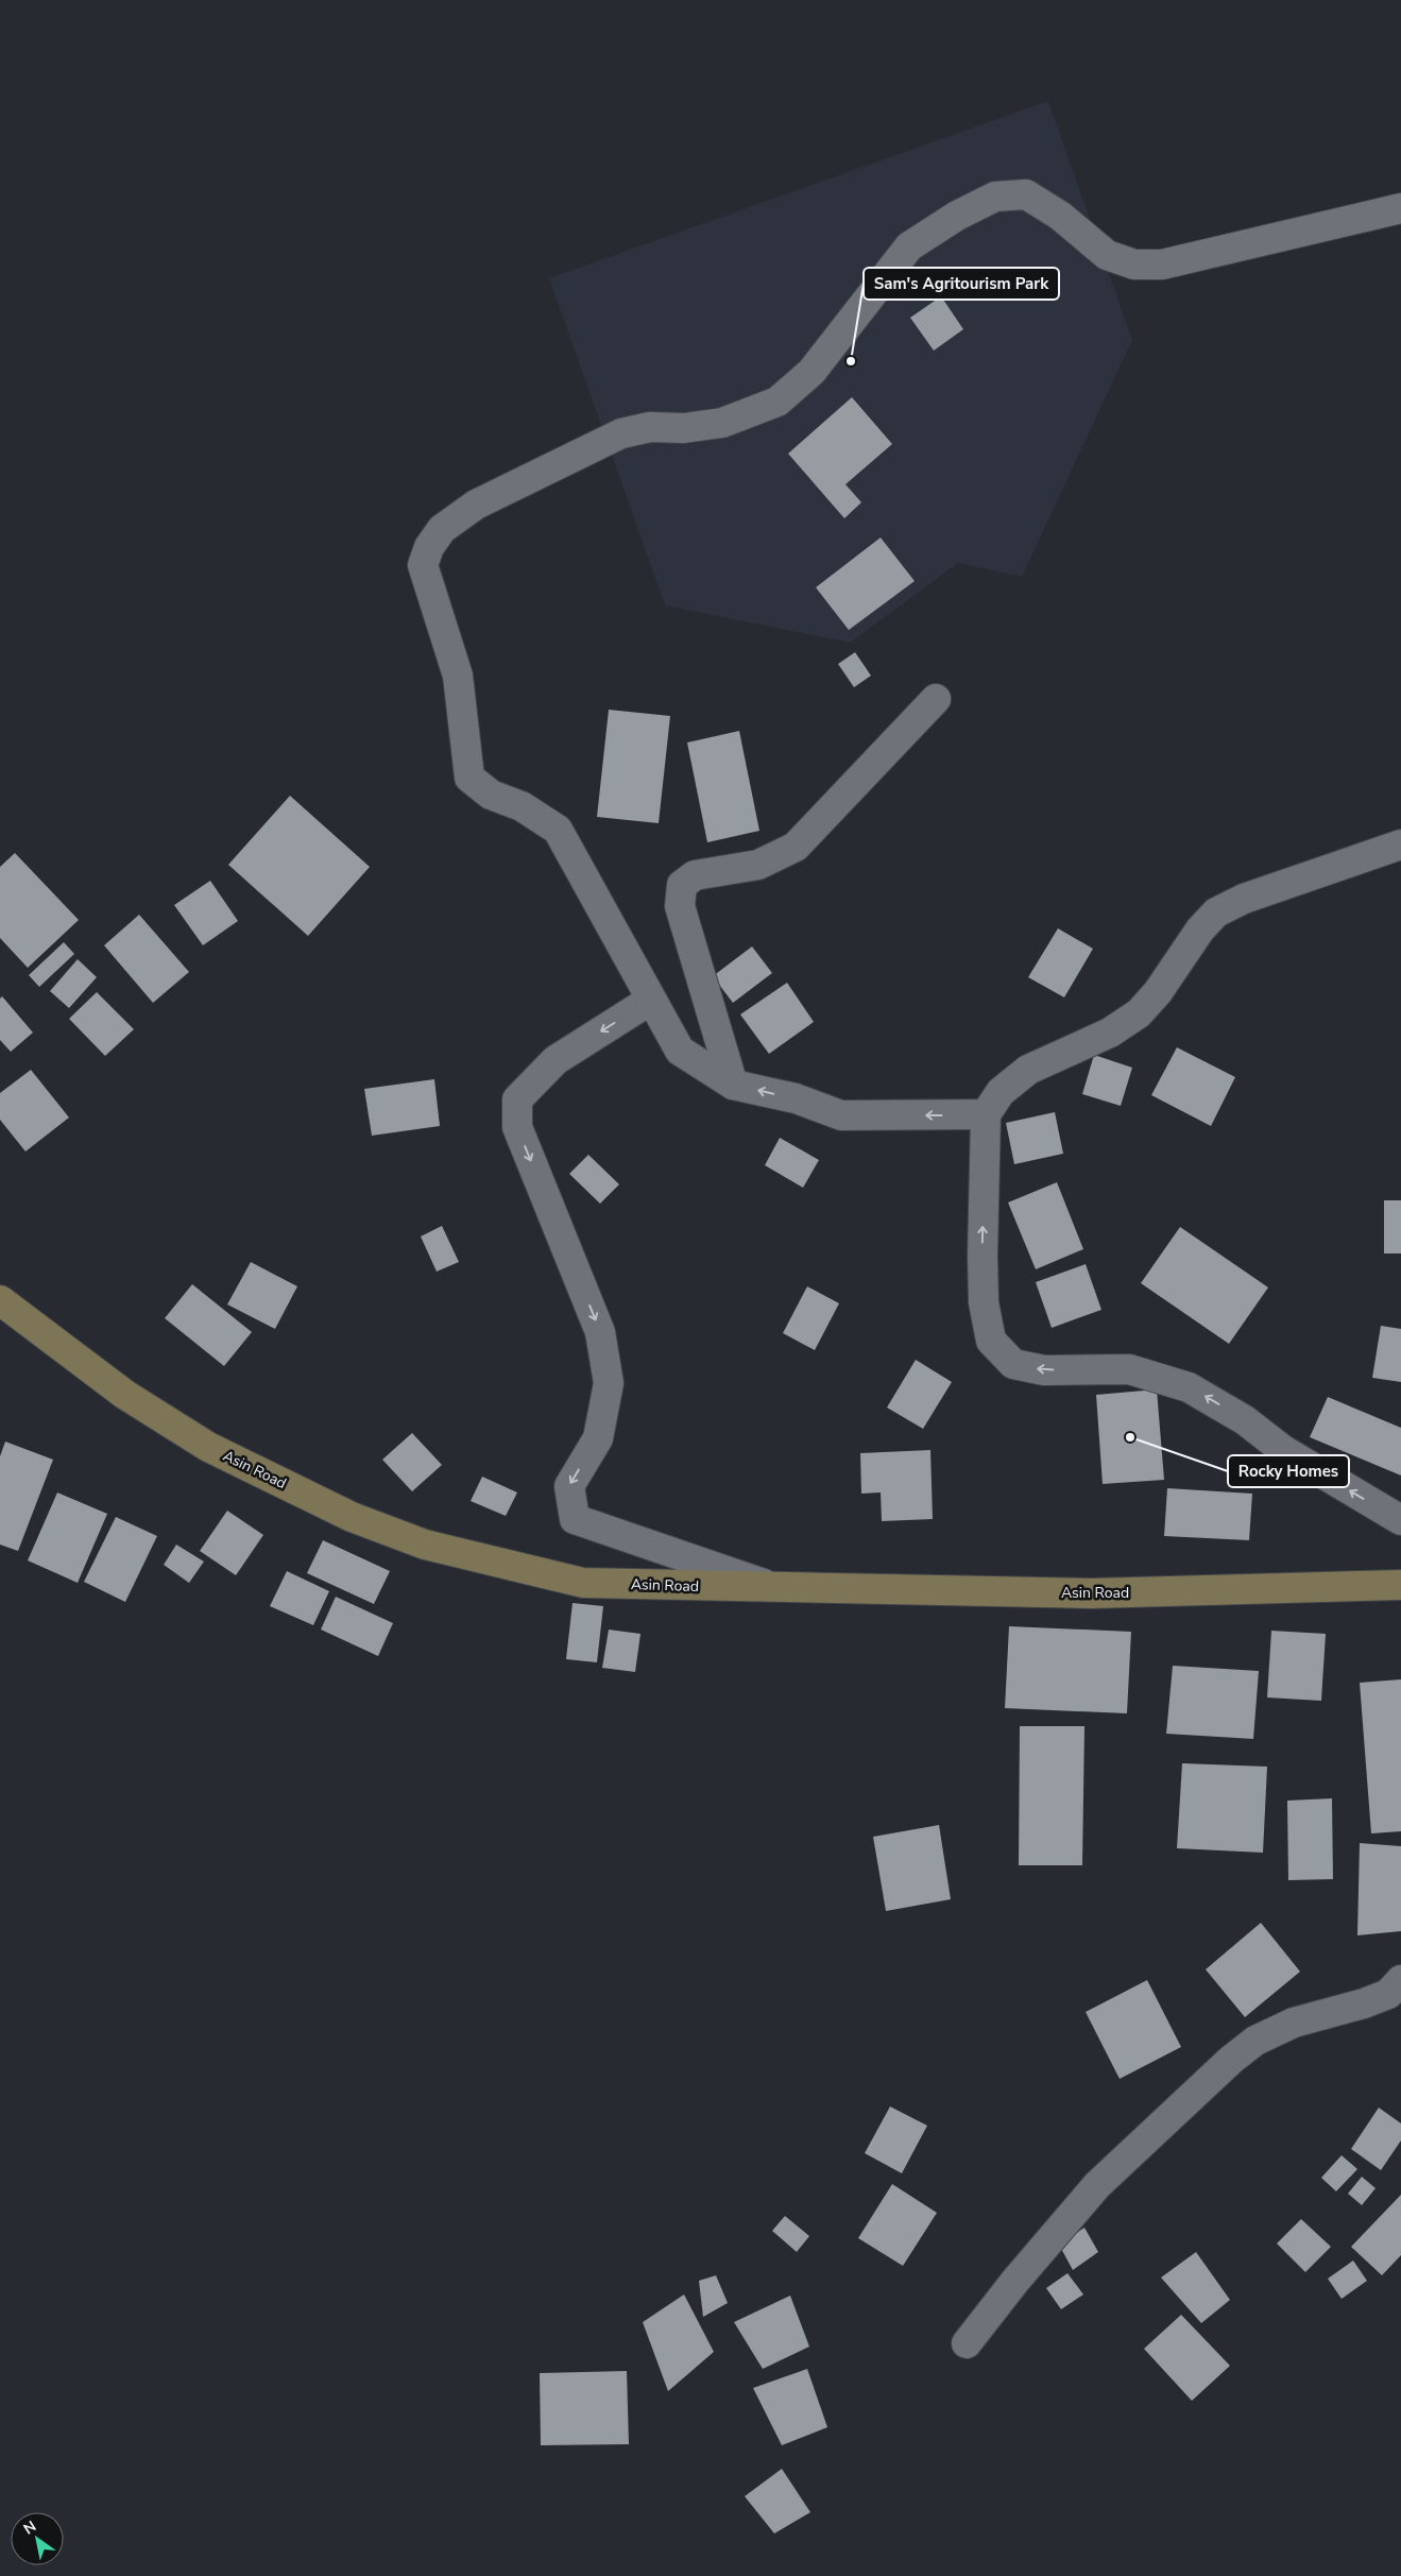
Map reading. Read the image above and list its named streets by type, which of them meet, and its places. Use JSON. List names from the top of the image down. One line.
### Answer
{"streets":{"main road":["Asin Road"]},"places":["Sam's Agritourism Park","Rocky Homes"],"north":"top left"}
